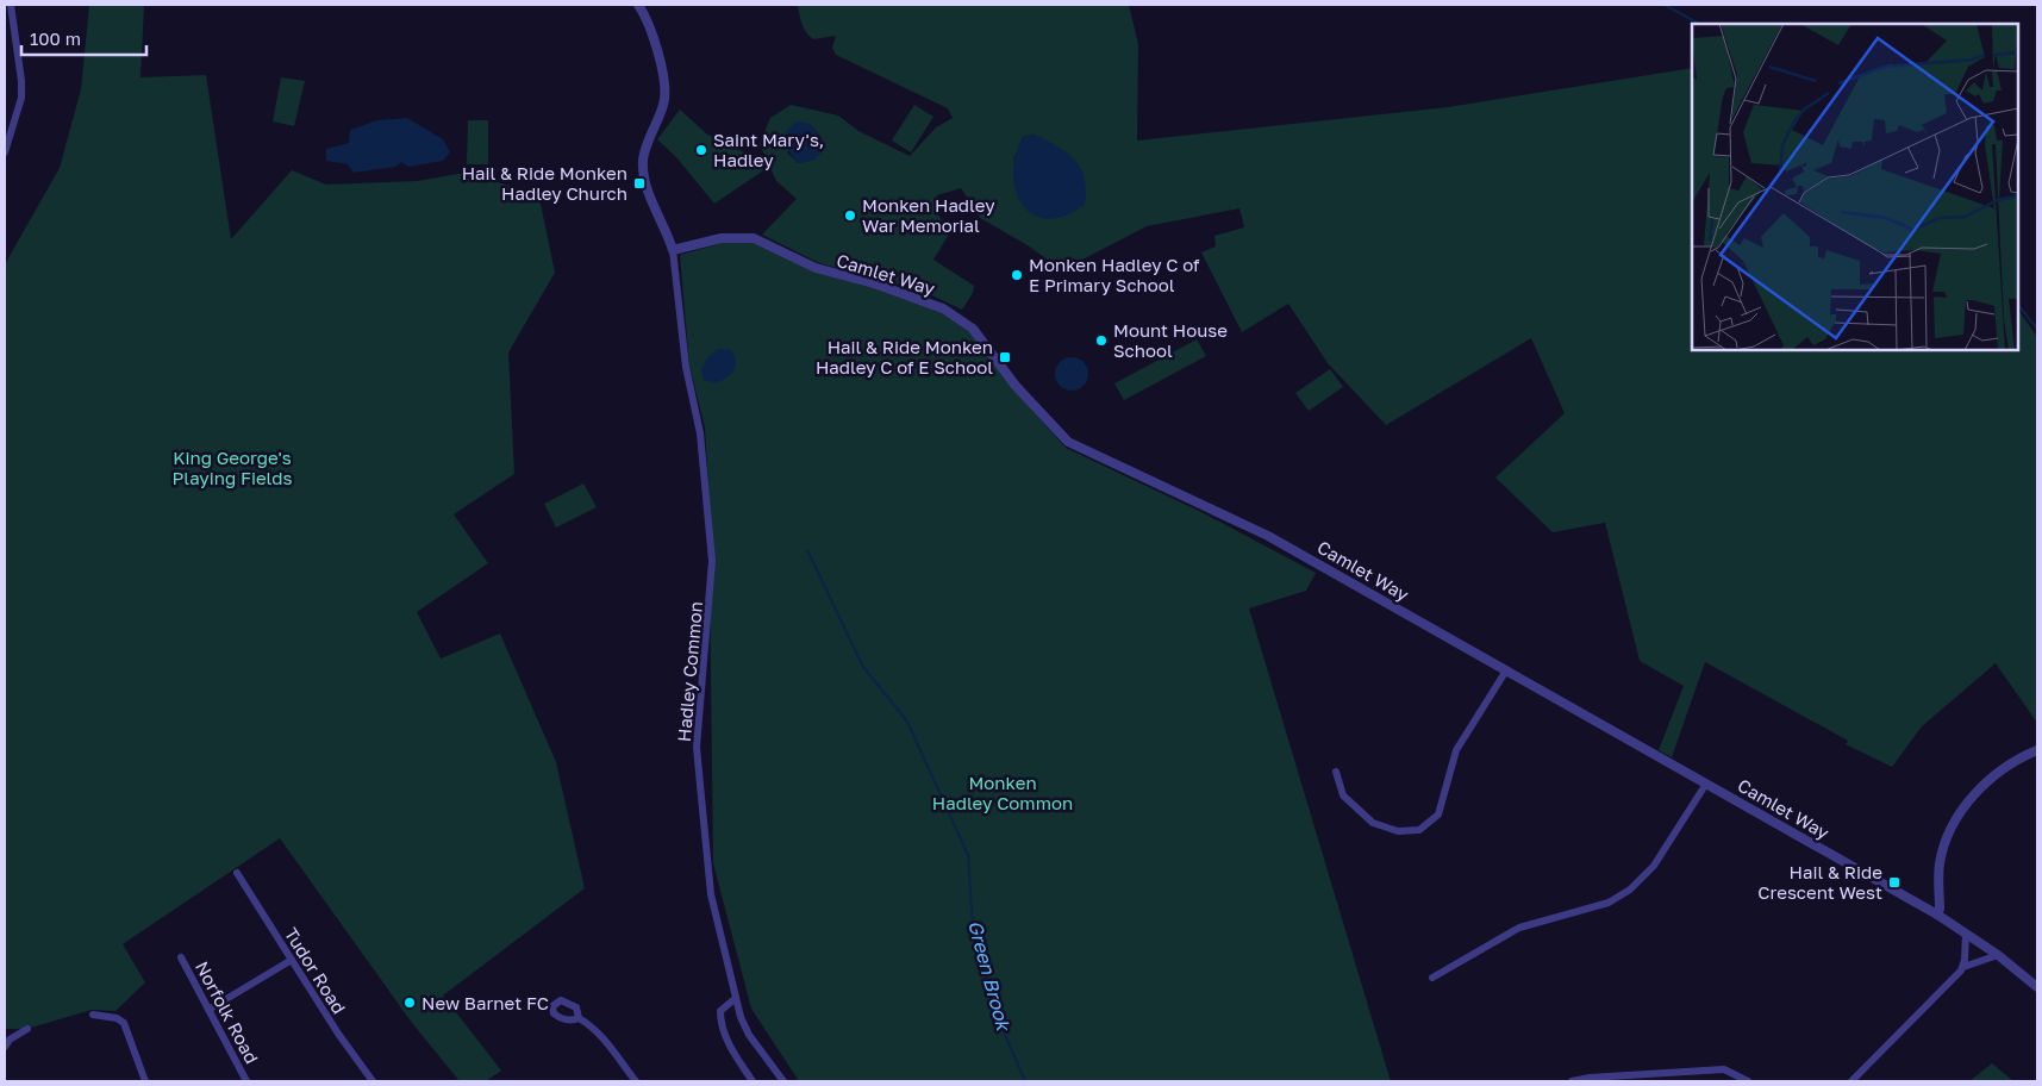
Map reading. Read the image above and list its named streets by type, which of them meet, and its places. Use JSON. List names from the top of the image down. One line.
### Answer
{"streets":{"street":["Camlet Way","Hadley Common","Tudor Road","Norfolk Road"]},"crossings":[["Camlet Way","Hadley Common"]],"water":["Green Brook"],"parks":["King George's Playing Fields","Monken Hadley Common"],"places":{"other":["Saint Mary's, Hadley","Monken Hadley War Memorial","Monken Hadley C of E Primary School","Mount House School","New Barnet FC"],"transit":["Hail & Ride Monken Hadley Church","Hail & Ride Monken Hadley C of E School","Hail & Ride Crescent West"]},"scale_bar":"100 m"}
